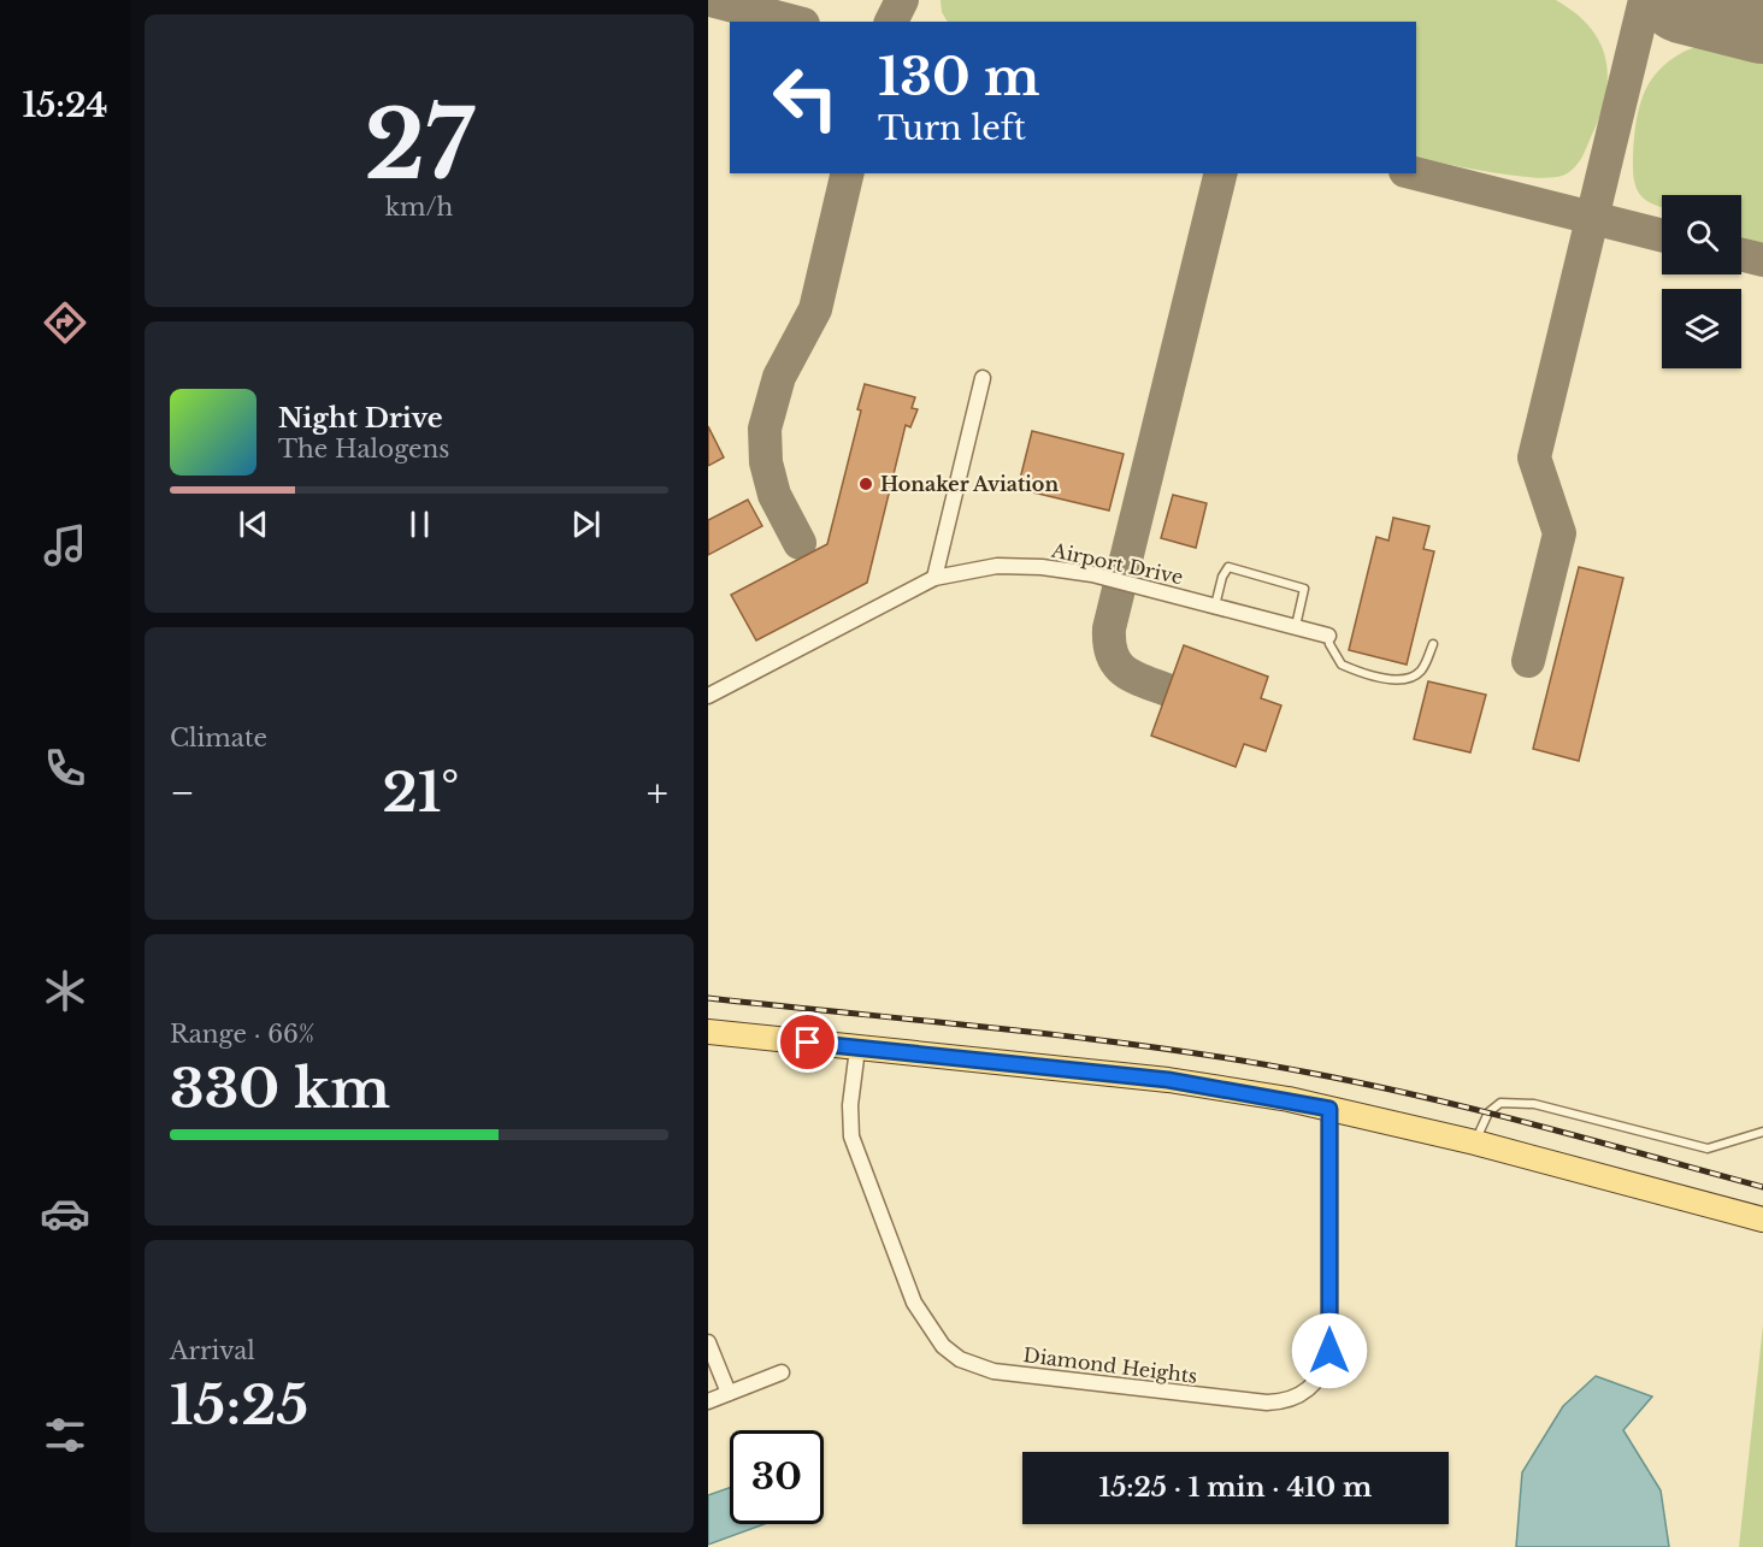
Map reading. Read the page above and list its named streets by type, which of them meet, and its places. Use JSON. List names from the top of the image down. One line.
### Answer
{"streets":{"street":["Airport Drive","Diamond Heights"]},"places":["Honaker Aviation"],"page":{"tabs":"15:24","tile":[["27","km/h"],"Climate",["Range · 66%","330 km"],["Arrival","15:25"]],"turn":["130 m","Turn left"],"song":["Night Drive","The Halogens"],"heat":["−","21°","+"],"limit":"30","trip":"15:25 · 1 min · 410 m"}}
